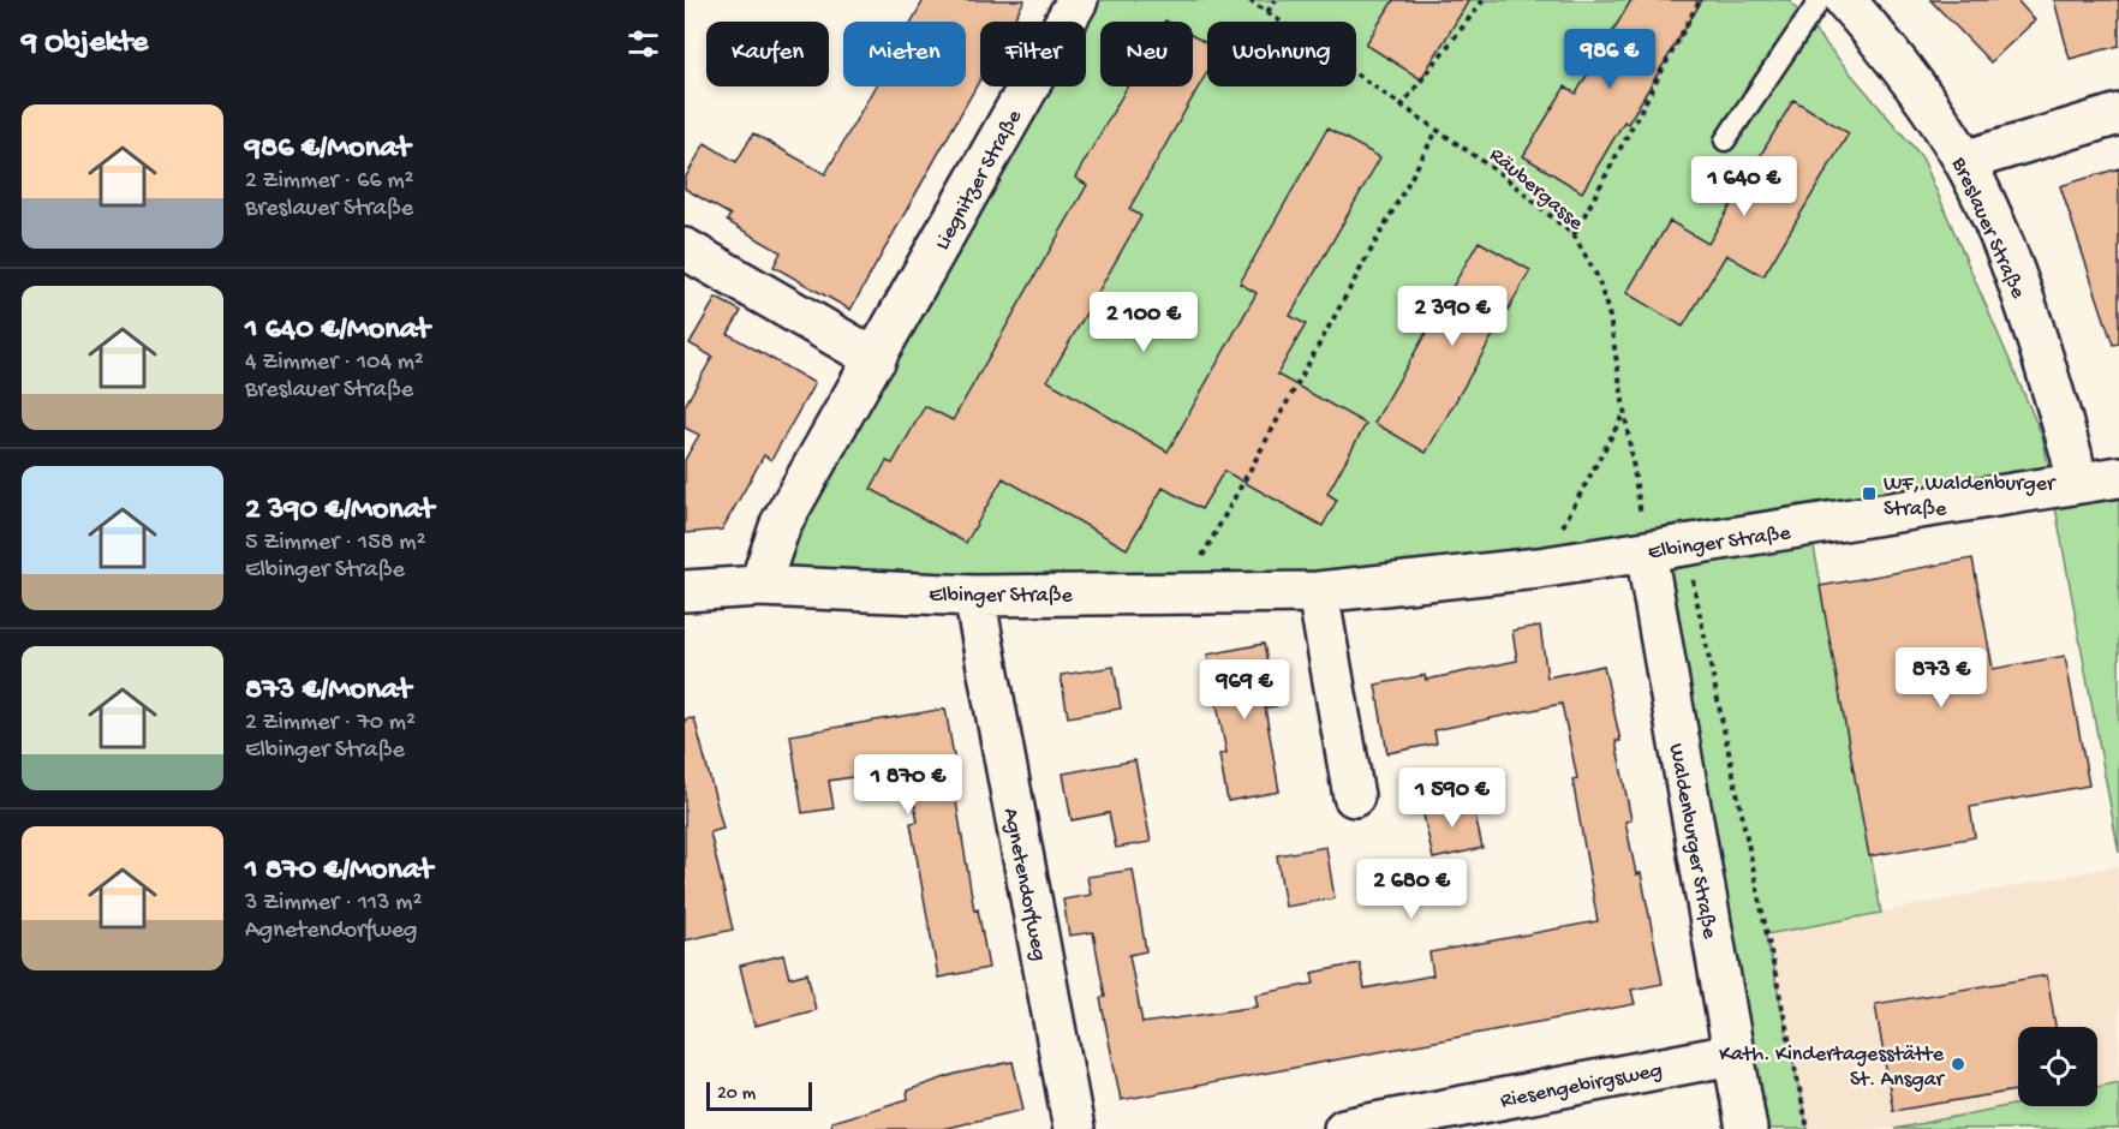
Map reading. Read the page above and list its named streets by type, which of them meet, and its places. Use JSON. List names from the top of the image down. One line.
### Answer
{"streets":{"street":["Liegnitzer Straße","Breslauer Straße","Elbinger Straße","Waldenburger Straße","Agnetendorfweg","Riesengebirgsweg"],"path":["Räubergasse"]},"crossings":[["Liegnitzer Straße","Elbinger Straße"],["Räubergasse","Elbinger Straße"],["Räubergasse","Waldenburger Straße"],["Breslauer Straße","Elbinger Straße"],["Elbinger Straße","Waldenburger Straße"],["Elbinger Straße","Agnetendorfweg"],["Waldenburger Straße","Riesengebirgsweg"]],"places":{"transit":["WF, Waldenburger Straße"],"other":["Kath. Kindertagesstätte St. Ansgar"]},"scale_bar":"20 m","page":{"heading":"9 Objekte","chip":["Kaufen","Mieten","Filter","Neu","Wohnung"],"price":["986 €","1 640 €","2 390 €","2 100 €","873 €","969 €","1 870 €","1 590 €","2 680 €"],"list":[{"name":"986 €/Monat","note":"2 Zimmer · 66 m² · Breslauer Straße"},{"name":"1 640 €/Monat","note":"4 Zimmer · 104 m² · Breslauer Straße"},{"name":"2 390 €/Monat","note":"5 Zimmer · 158 m² · Elbinger Straße"},{"name":"873 €/Monat","note":"2 Zimmer · 70 m² · Elbinger Straße"},{"name":"1 870 €/Monat","note":"3 Zimmer · 113 m² · Agnetendorfweg"}],"scale":"20 m"}}
